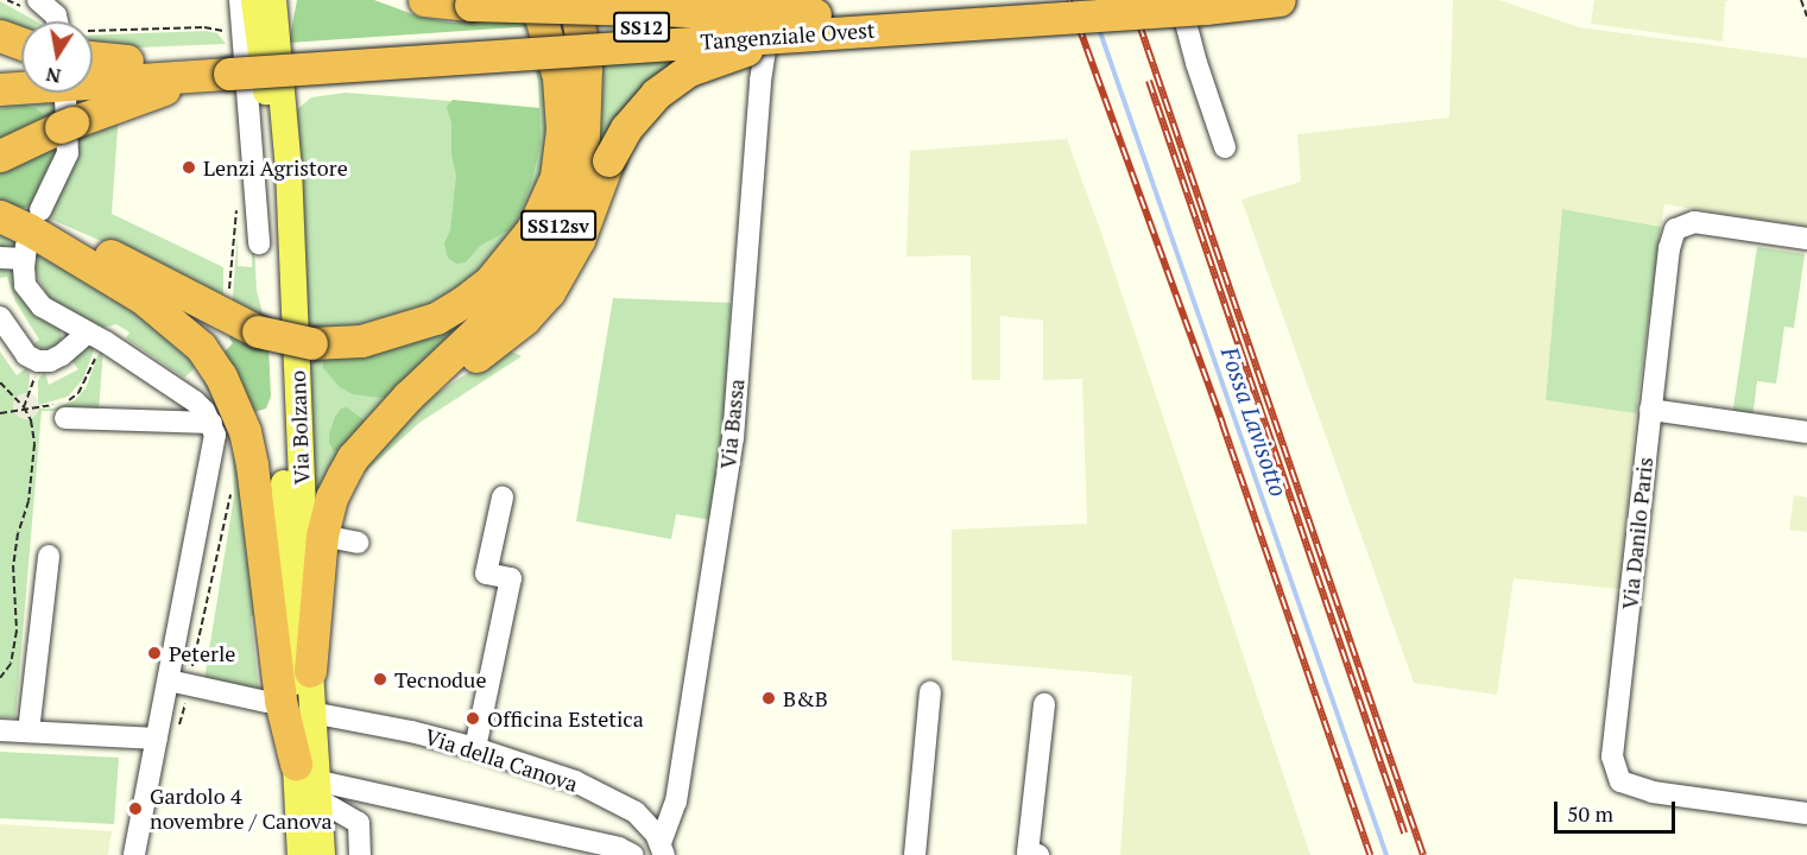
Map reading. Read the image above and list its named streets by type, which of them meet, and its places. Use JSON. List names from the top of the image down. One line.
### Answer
{"streets":{"highway":["SS12","Tangenziale Ovest","SS12sv"],"main road":["Via Bolzano"],"street":["Via Bassa","Via Danilo Paris","Via della Canova"]},"crossings":[["Tangenziale Ovest","SS12sv"],["SS12sv","Via Bolzano"],["Via Bassa","Via della Canova"],["Via Bolzano","Via della Canova"]],"water":["Fossa Lavisotto"],"places":["Lenzi Agristore","Peterle","Tecnodue","B&B","Officina Estetica","Gardolo 4 novembre / Canova"],"scale_bar":"50 m","north":"bottom"}
